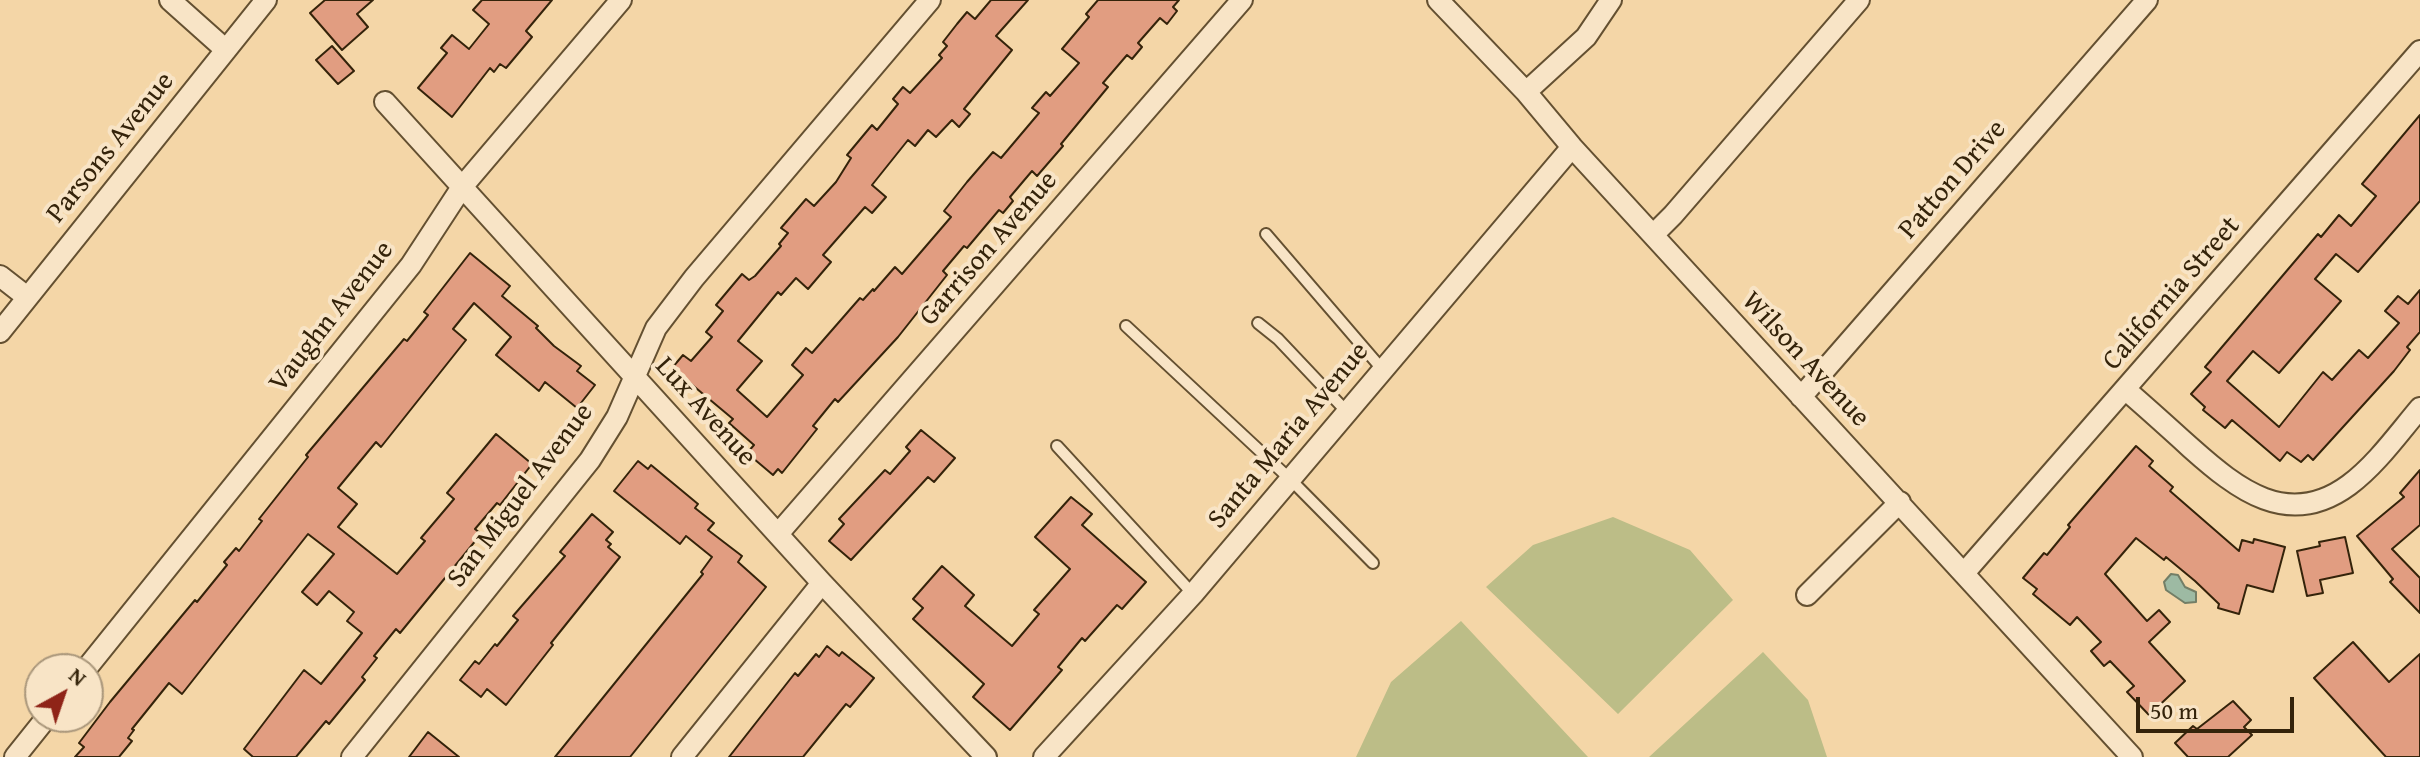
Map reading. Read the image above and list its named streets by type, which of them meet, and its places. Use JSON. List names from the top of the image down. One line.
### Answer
{"streets":{"street":["Parsons Avenue","Patton Drive","Garrison Avenue","California Street","Vaughn Avenue","Wilson Avenue","Lux Avenue","Santa Maria Avenue","San Miguel Avenue"]},"crossings":[["Patton Drive","Wilson Avenue"],["Garrison Avenue","Lux Avenue"],["California Street","Wilson Avenue"],["Vaughn Avenue","Lux Avenue"],["Wilson Avenue","Santa Maria Avenue"],["Lux Avenue","San Miguel Avenue"]],"scale_bar":"50 m","north":"top right"}
